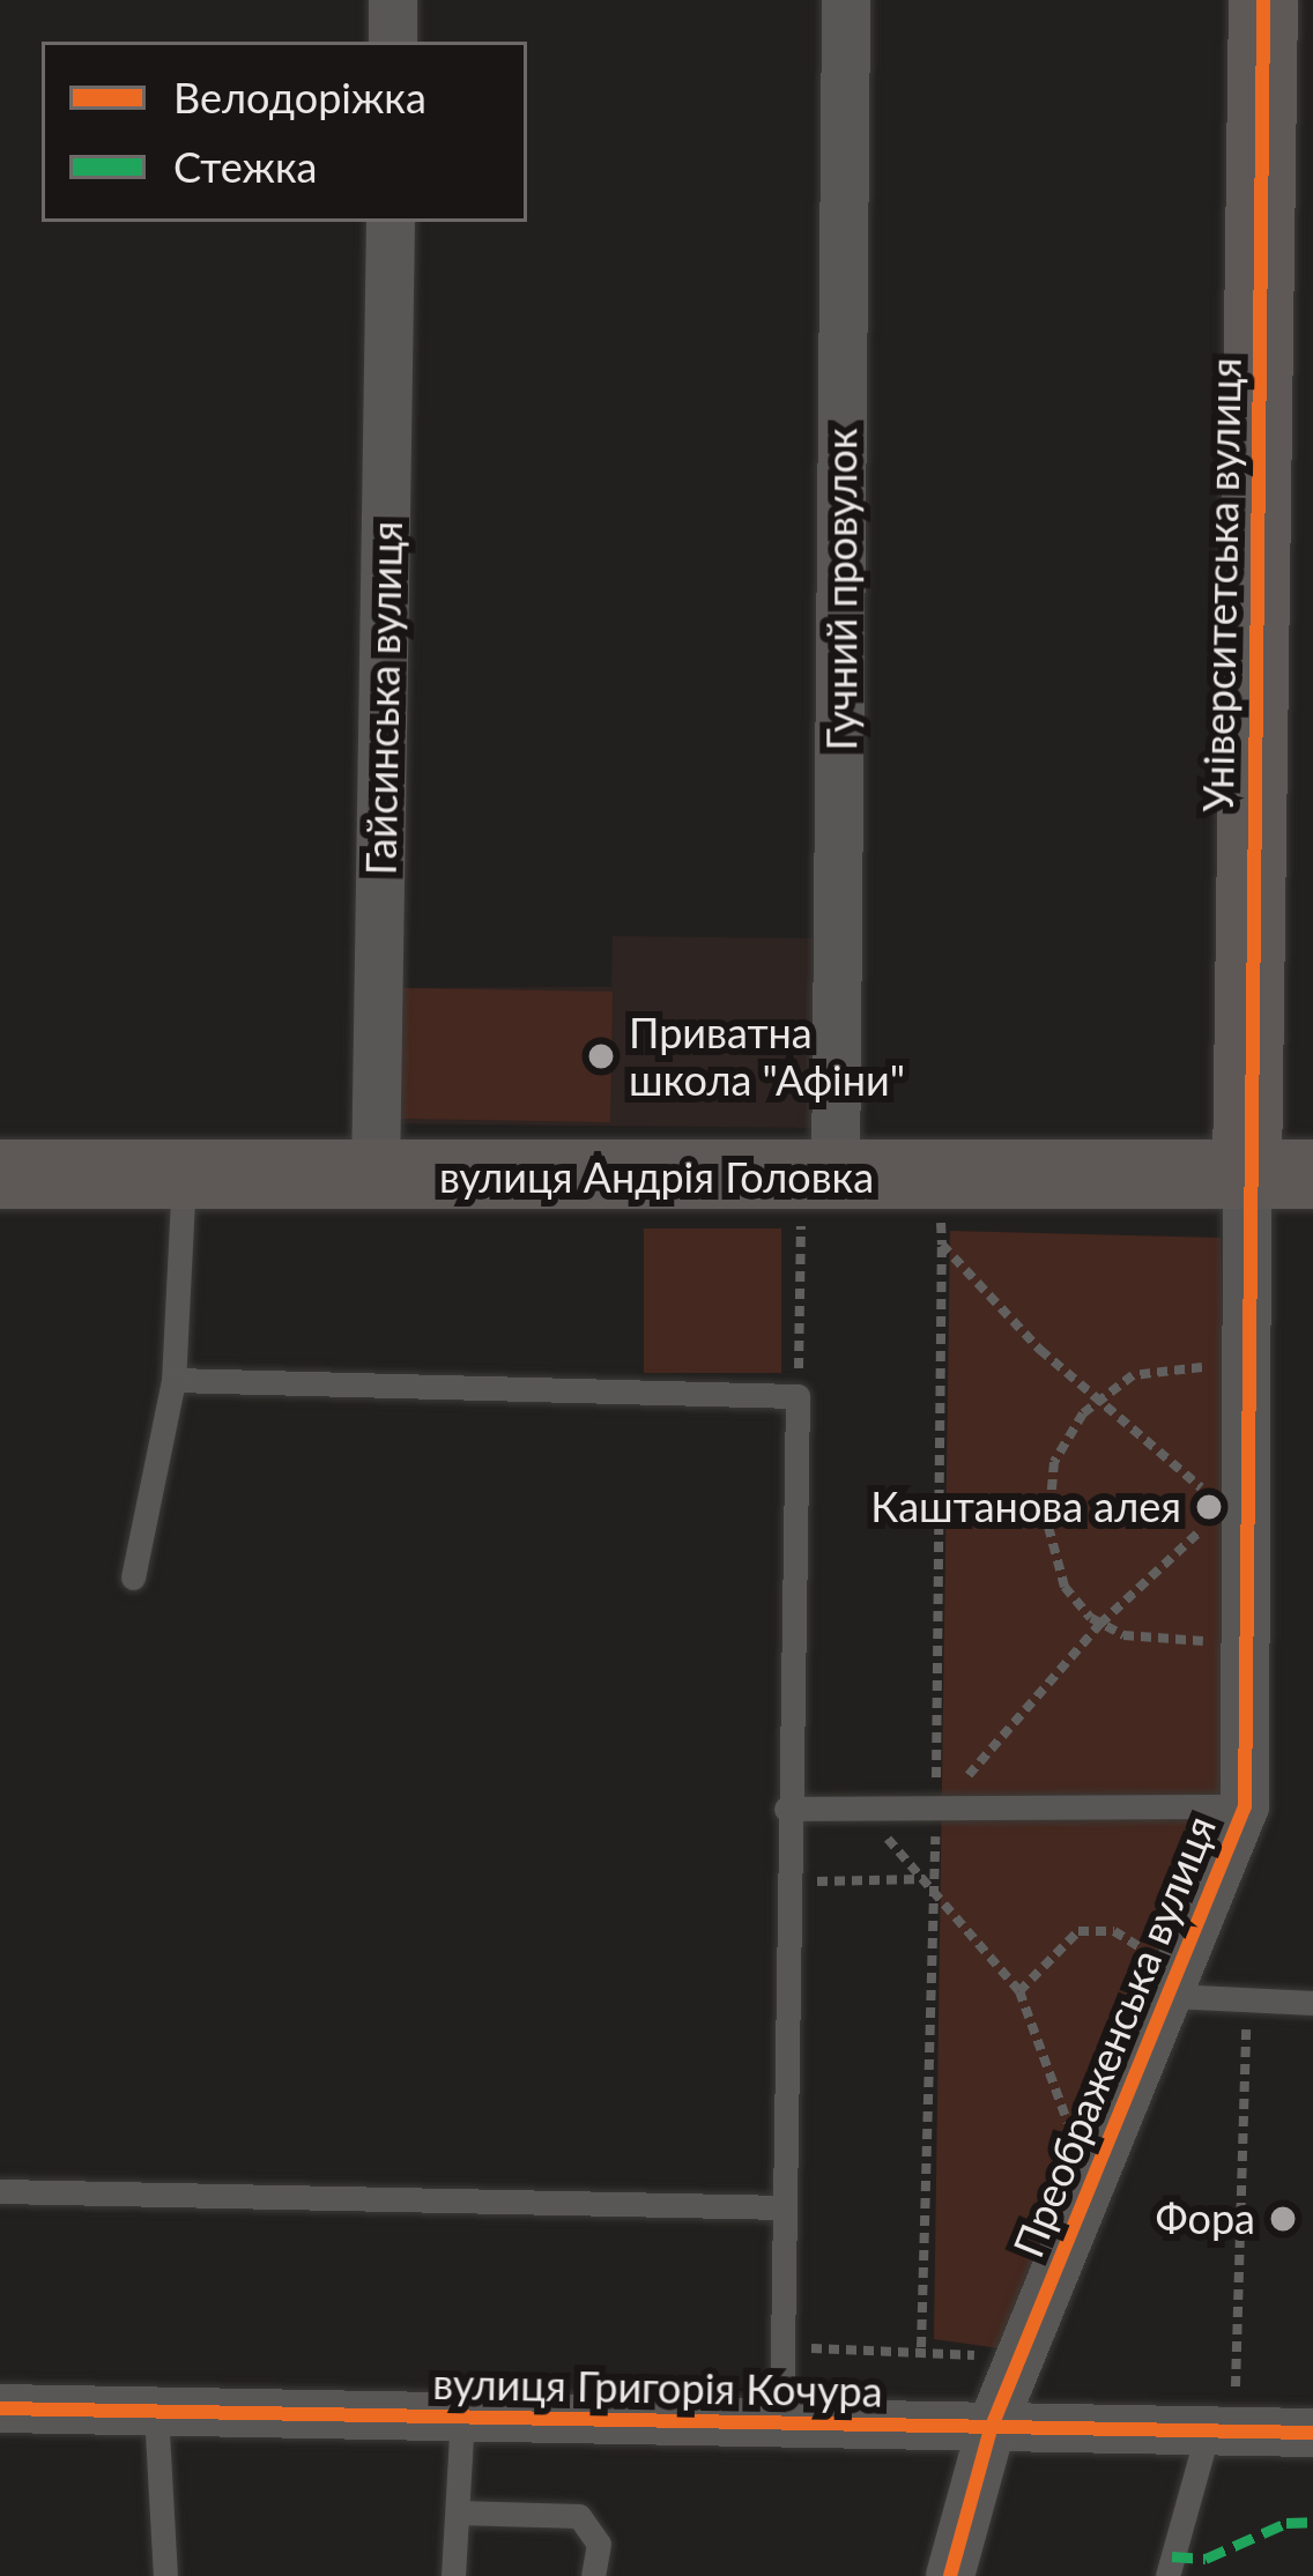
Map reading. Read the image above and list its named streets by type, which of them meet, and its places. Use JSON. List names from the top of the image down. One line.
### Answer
{"streets":{"main road":["Університетська вулиця","вулиця Андрія Головка"],"street":["Гучний провулок","Гайсинська вулиця","Преображенська вулиця","вулиця Григорія Кочура"]},"crossings":[["Університетська вулиця","вулиця Андрія Головка"],["Університетська вулиця","Преображенська вулиця"],["Гучний провулок","вулиця Андрія Головка"],["Гайсинська вулиця","вулиця Андрія Головка"],["вулиця Андрія Головка","Преображенська вулиця"],["Преображенська вулиця","вулиця Григорія Кочура"]],"places":["Приватна школа \"Афіни\"","Каштанова алея","Фора"],"legend":["Велодоріжка","Стежка"]}
